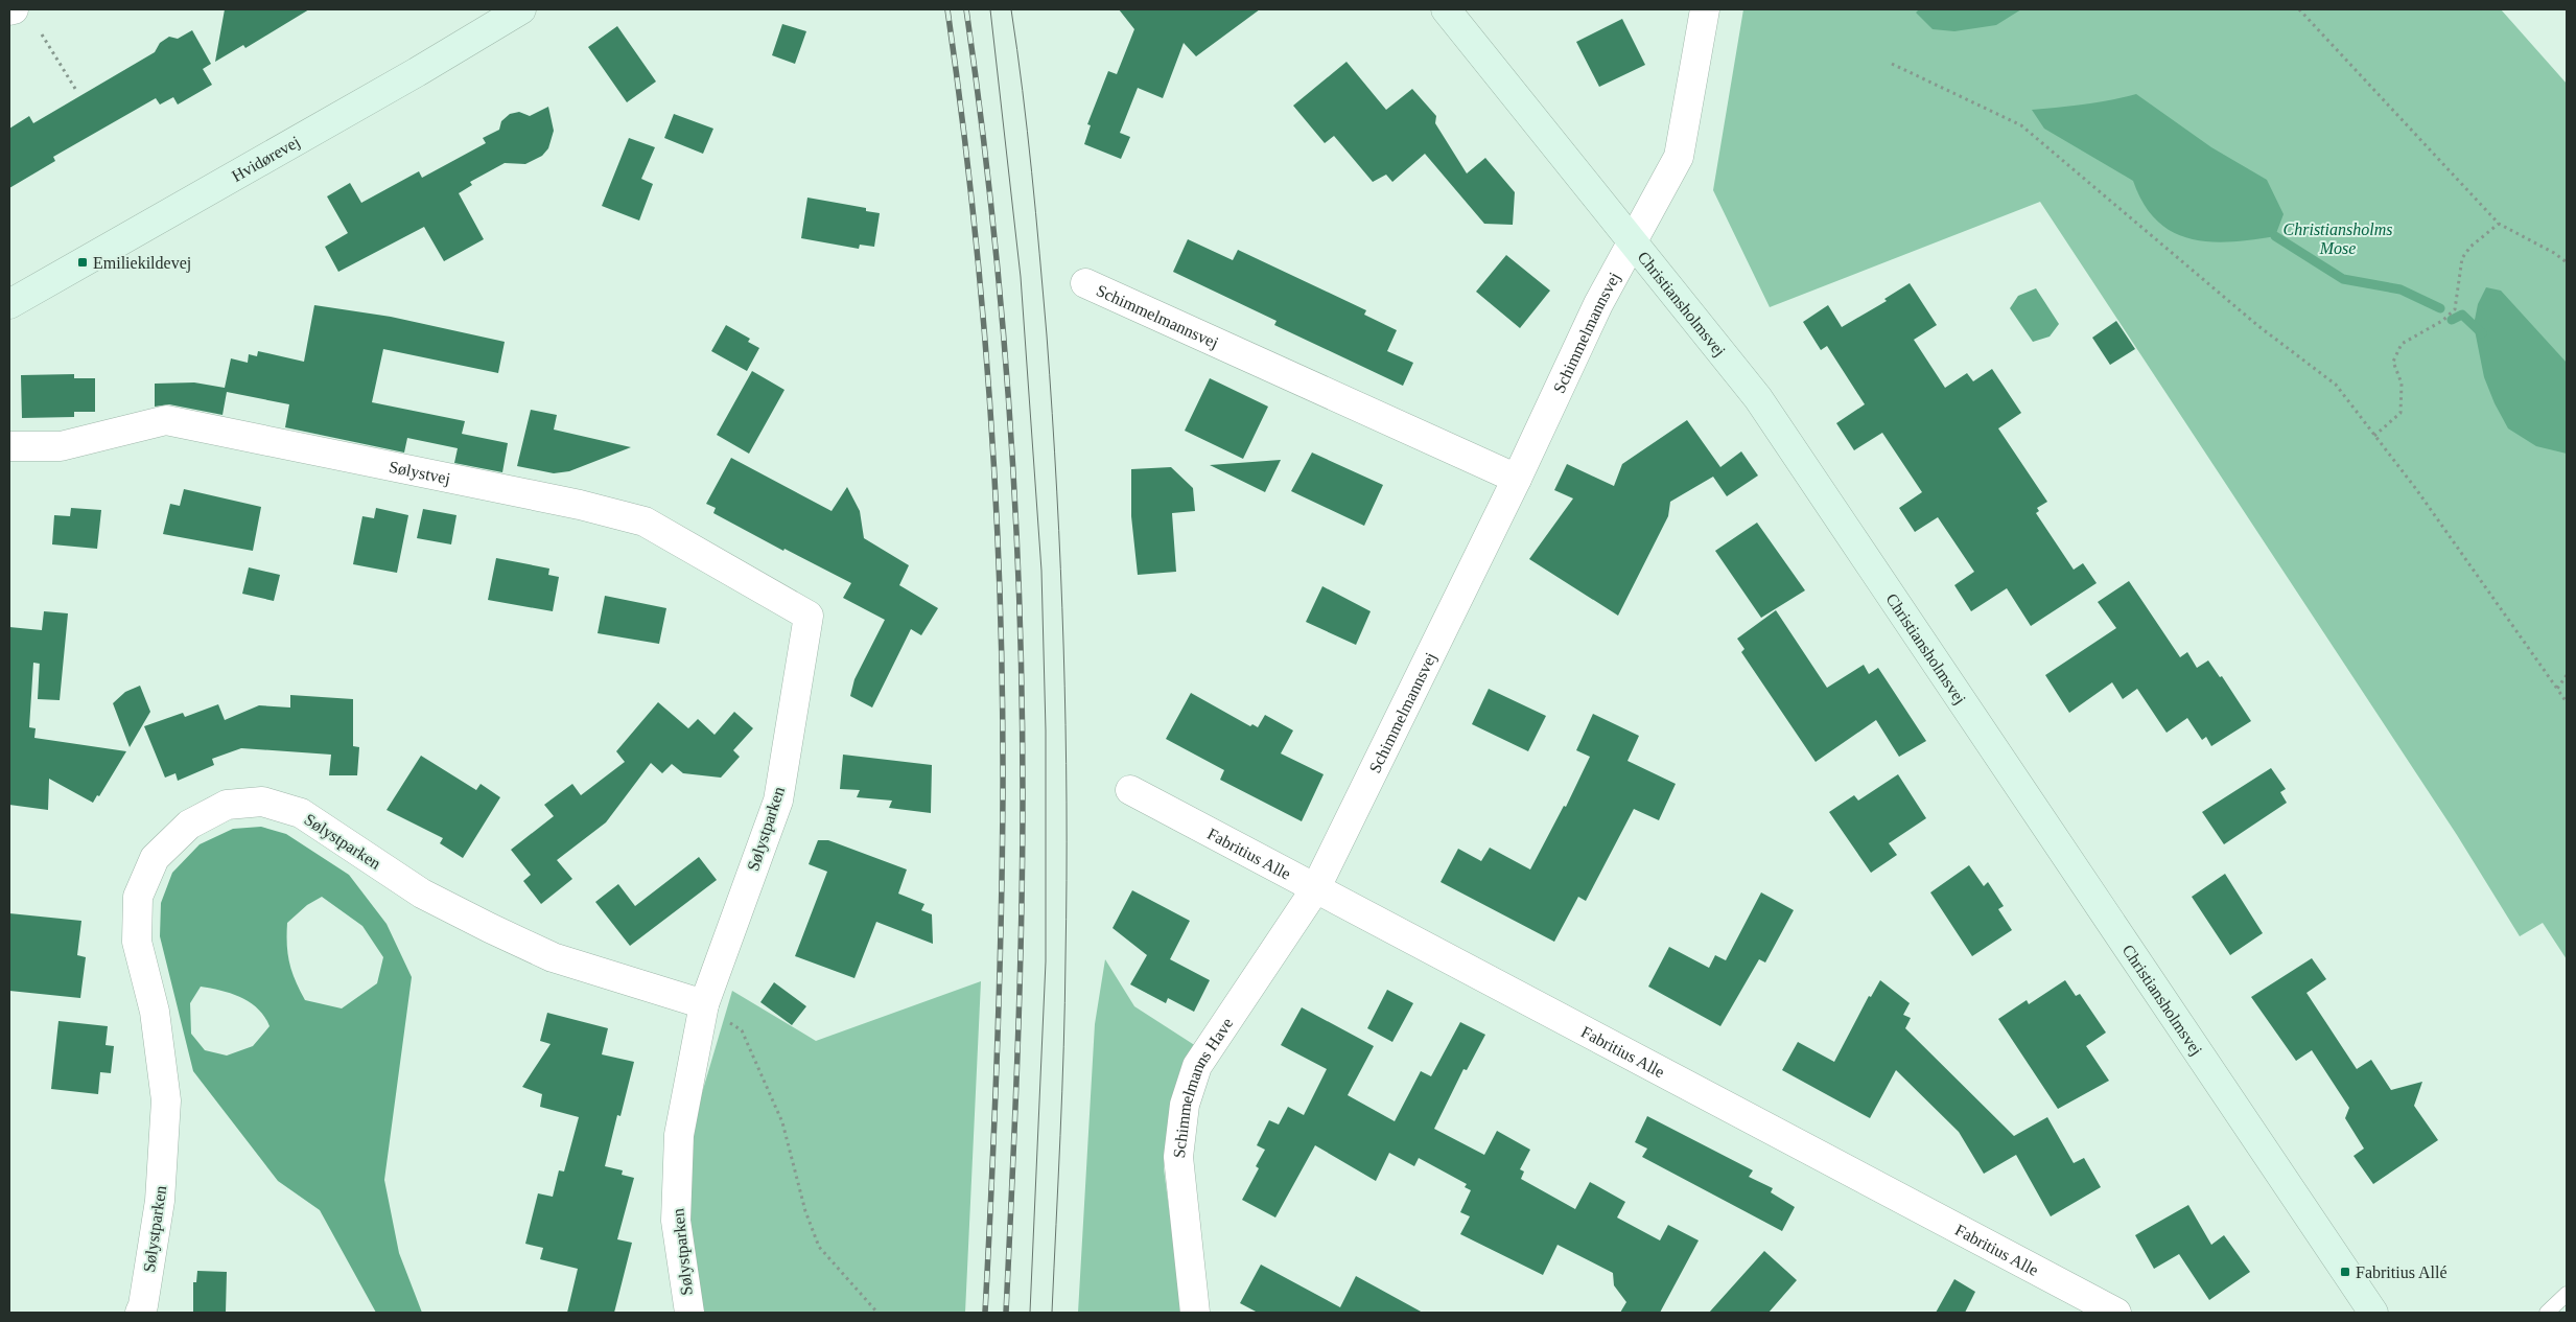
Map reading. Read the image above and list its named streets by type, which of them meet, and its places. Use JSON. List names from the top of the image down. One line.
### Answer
{"streets":{"street":["Hvidørevej","Christiansholmsvej","Schimmelmannsvej","Sølystvej","Sølystparken","Fabritius Alle","Schimmelmanns Have"]},"crossings":[["Christiansholmsvej","Schimmelmannsvej"],["Schimmelmannsvej","Fabritius Alle"],["Schimmelmannsvej","Schimmelmanns Have"],["Sølystvej","Sølystparken"],["Fabritius Alle","Schimmelmanns Have"]],"parks":["Christiansholms Mose"],"places":{"transit":["Emiliekildevej","Fabritius Allé"]}}
